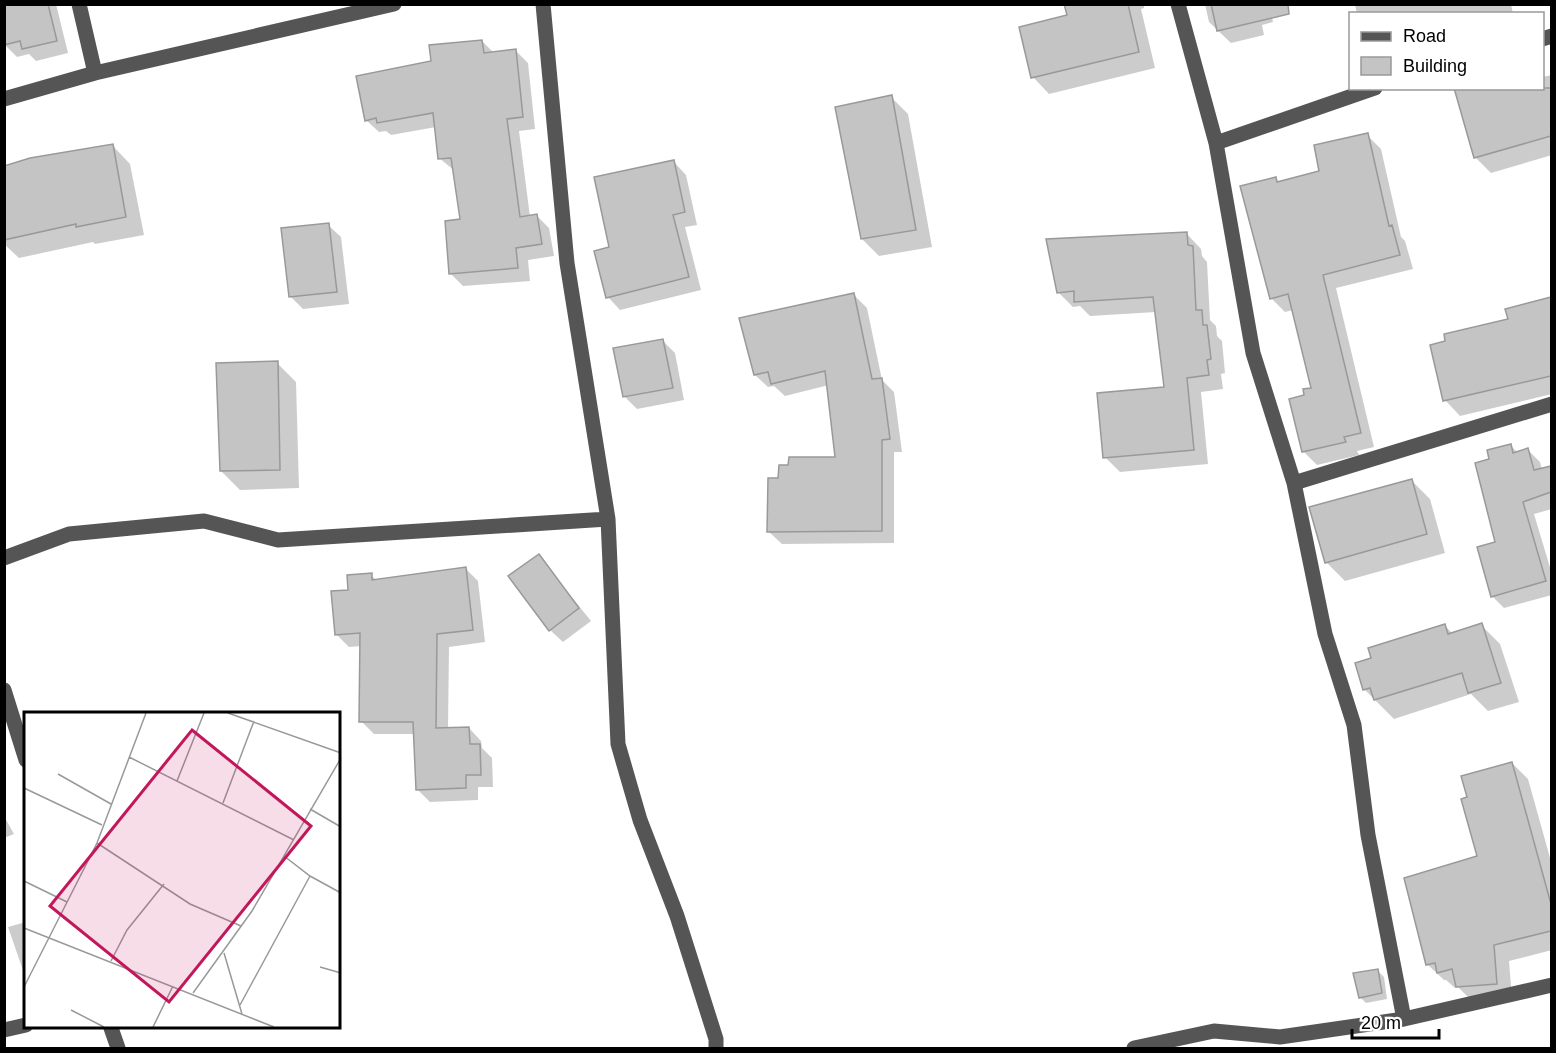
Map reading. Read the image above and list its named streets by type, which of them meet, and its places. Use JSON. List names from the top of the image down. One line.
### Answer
{"legend":["Road","Building"],"scale_bar":"20 m"}
